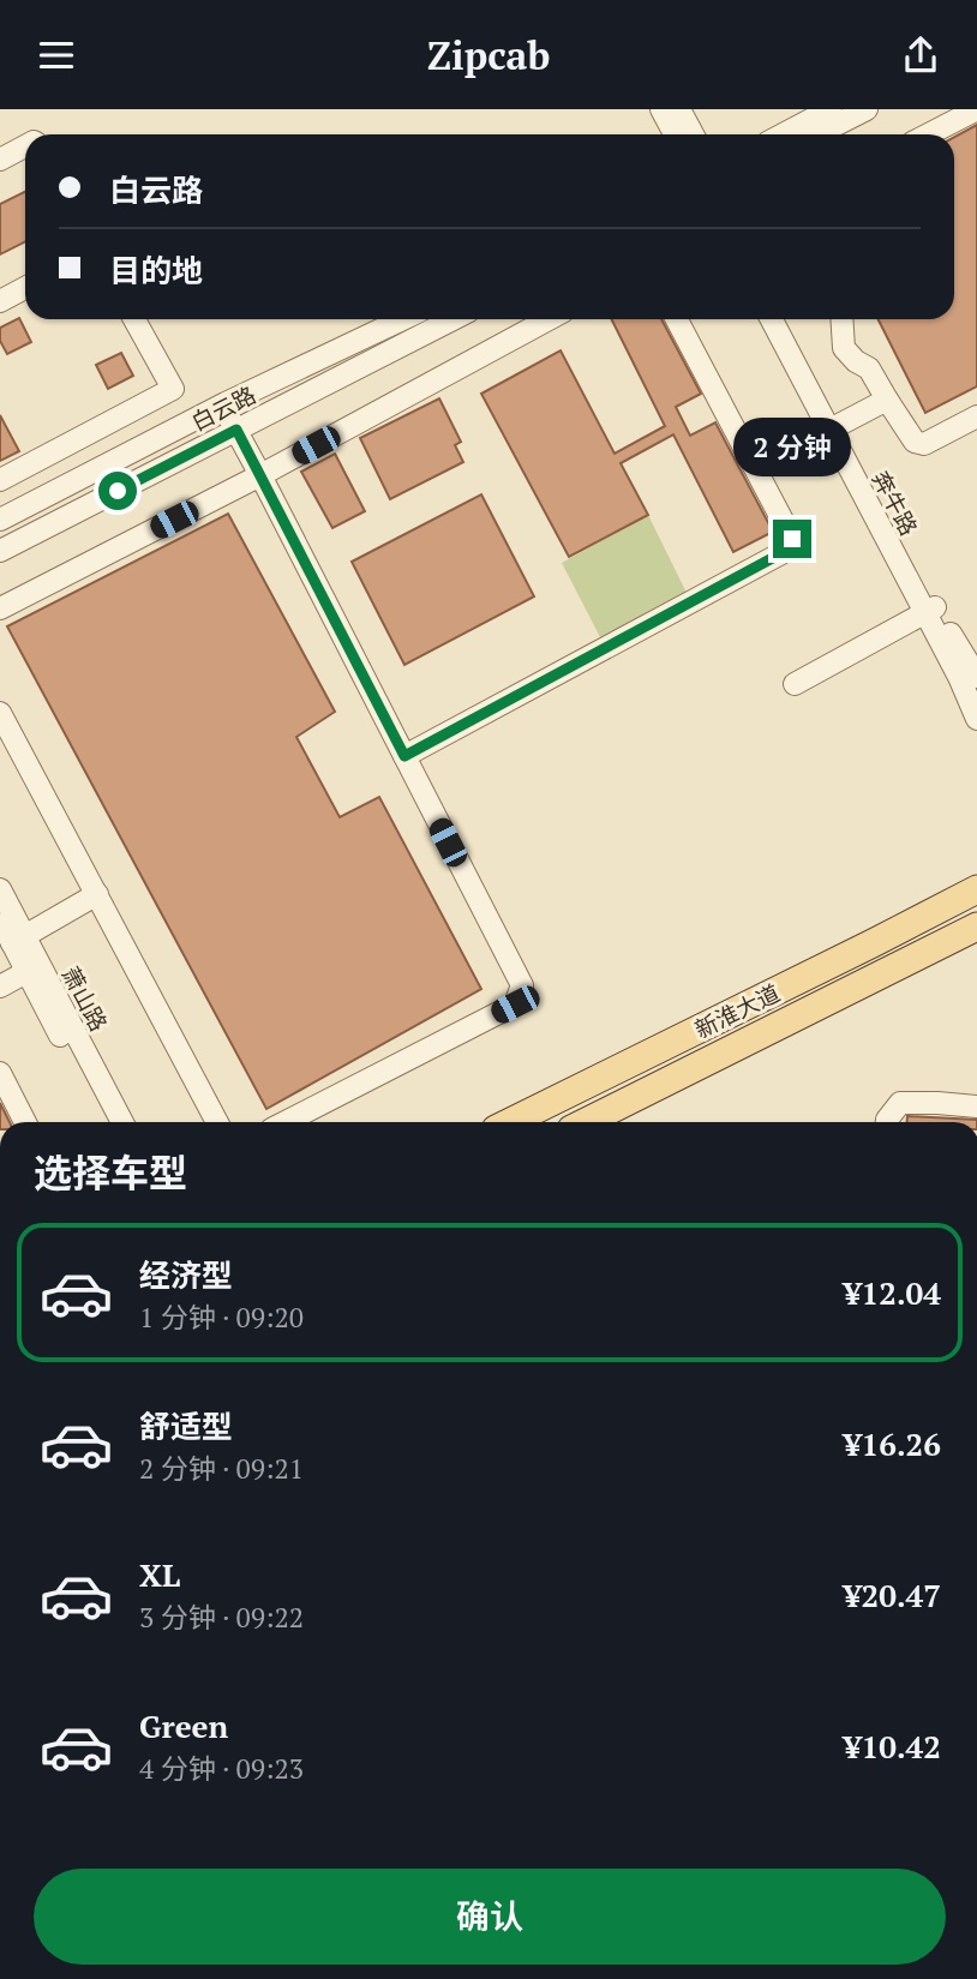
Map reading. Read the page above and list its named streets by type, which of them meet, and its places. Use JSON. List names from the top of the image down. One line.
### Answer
{"streets":{"main road":["新淮大道"],"street":["白云路","奔牛路","萧山路"]},"page":{"header":"Zipcab","banner":["白云路","目的地"],"bubble":"2 分钟","heading":"选择车型","list":[{"name":"经济型","note":"1 分钟 · 09:20","value":"¥12.04"},{"name":"舒适型","note":"2 分钟 · 09:21","value":"¥16.26"},{"name":"XL","note":"3 分钟 · 09:22","value":"¥20.47"},{"name":"Green","note":"4 分钟 · 09:23","value":"¥10.42"}],"buttons":"确认"}}
